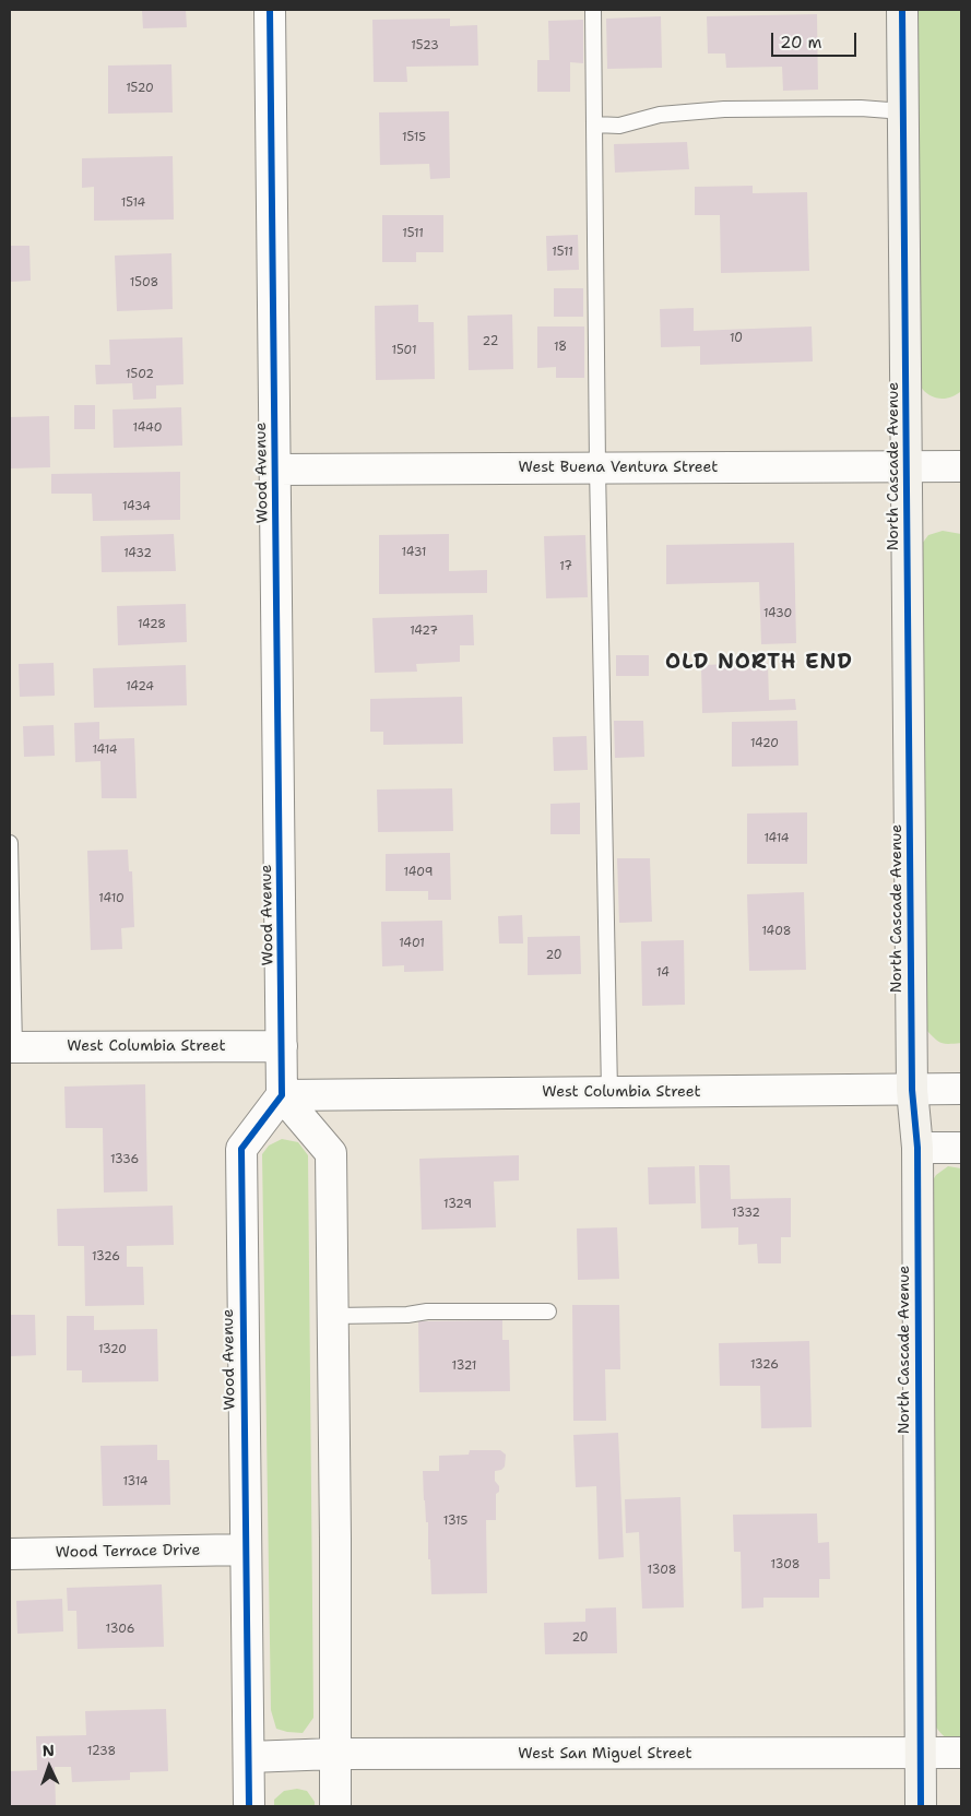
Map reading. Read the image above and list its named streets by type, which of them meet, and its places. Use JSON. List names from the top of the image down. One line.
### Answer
{"streets":{"main road":["North Cascade Avenue"],"street":["West Buena Ventura Street","Wood Avenue","West Columbia Street","Wood Terrace Drive","West San Miguel Street"]},"crossings":[["North Cascade Avenue","West Buena Ventura Street"],["North Cascade Avenue","West Columbia Street"],["North Cascade Avenue","West San Miguel Street"],["West Buena Ventura Street","Wood Avenue"],["Wood Avenue","West Columbia Street"],["Wood Avenue","Wood Terrace Drive"],["Wood Avenue","West San Miguel Street"]],"districts":["OLD NORTH END"],"house_numbers":["1523","1520","1515","1514","1511","1511","1508","10","22","18","1501","1502","1440","1434","1431","1432","17","1430","1428","1427","1424","1420","1414","1414","1409","1410","1408","1401","20","14","1336","1329","1332","1326","1320","1326","1321","1314","1315","1308","1308","1306","20","1238"],"scale_bar":"20 m","north":"top"}
